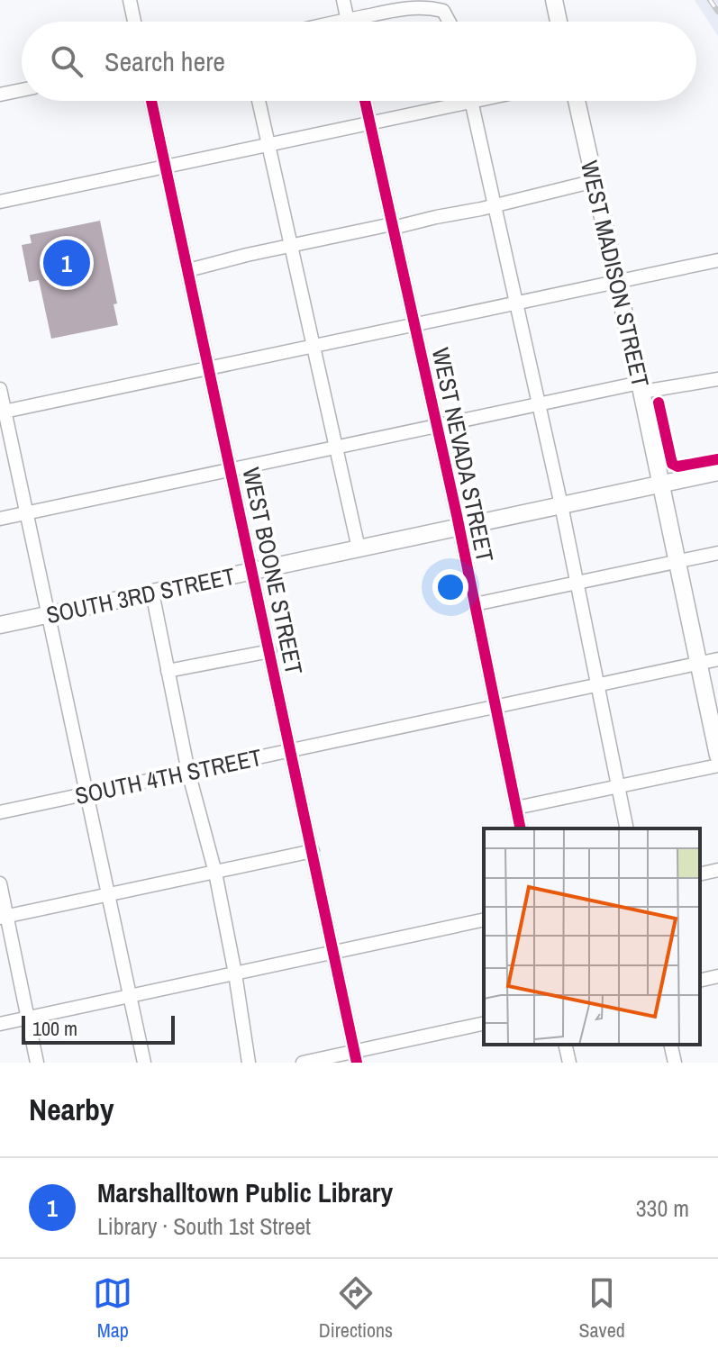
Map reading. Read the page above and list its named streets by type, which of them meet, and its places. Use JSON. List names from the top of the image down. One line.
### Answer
{"streets":{"main road":["WEST MADISON STREET","SOUTH 3RD STREET"],"street":["WEST NEVADA STREET","WEST BOONE STREET","SOUTH 4TH STREET"]},"crossings":[["WEST MADISON STREET","SOUTH 3RD STREET"],["WEST MADISON STREET","SOUTH 4TH STREET"],["WEST NEVADA STREET","SOUTH 3RD STREET"],["WEST NEVADA STREET","SOUTH 4TH STREET"],["WEST BOONE STREET","SOUTH 3RD STREET"],["WEST BOONE STREET","SOUTH 4TH STREET"]],"scale_bar":"100 m","page":{"search":"Search here","pins":"1","scale":"100 m","heading":"Nearby","list":[{"mark":"1","name":"Marshalltown Public Library","note":"Library · South 1st Street","value":"330 m"}],"nav":["Map","Directions","Saved"]}}
